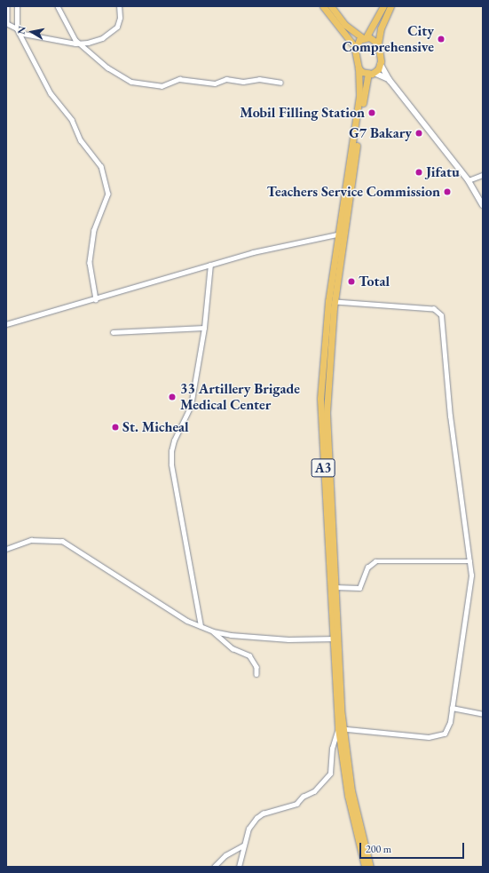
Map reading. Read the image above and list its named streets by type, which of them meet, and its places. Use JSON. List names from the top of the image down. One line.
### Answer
{"streets":{"highway":["A3"]},"places":["City Comprehensive","Mobil Filling Station","G7 Bakary","Jifatu","Teachers Service Commission","Total","33 Artillery Brigade Medical Center","St. Micheal"],"scale_bar":"200 m","north":"left"}
